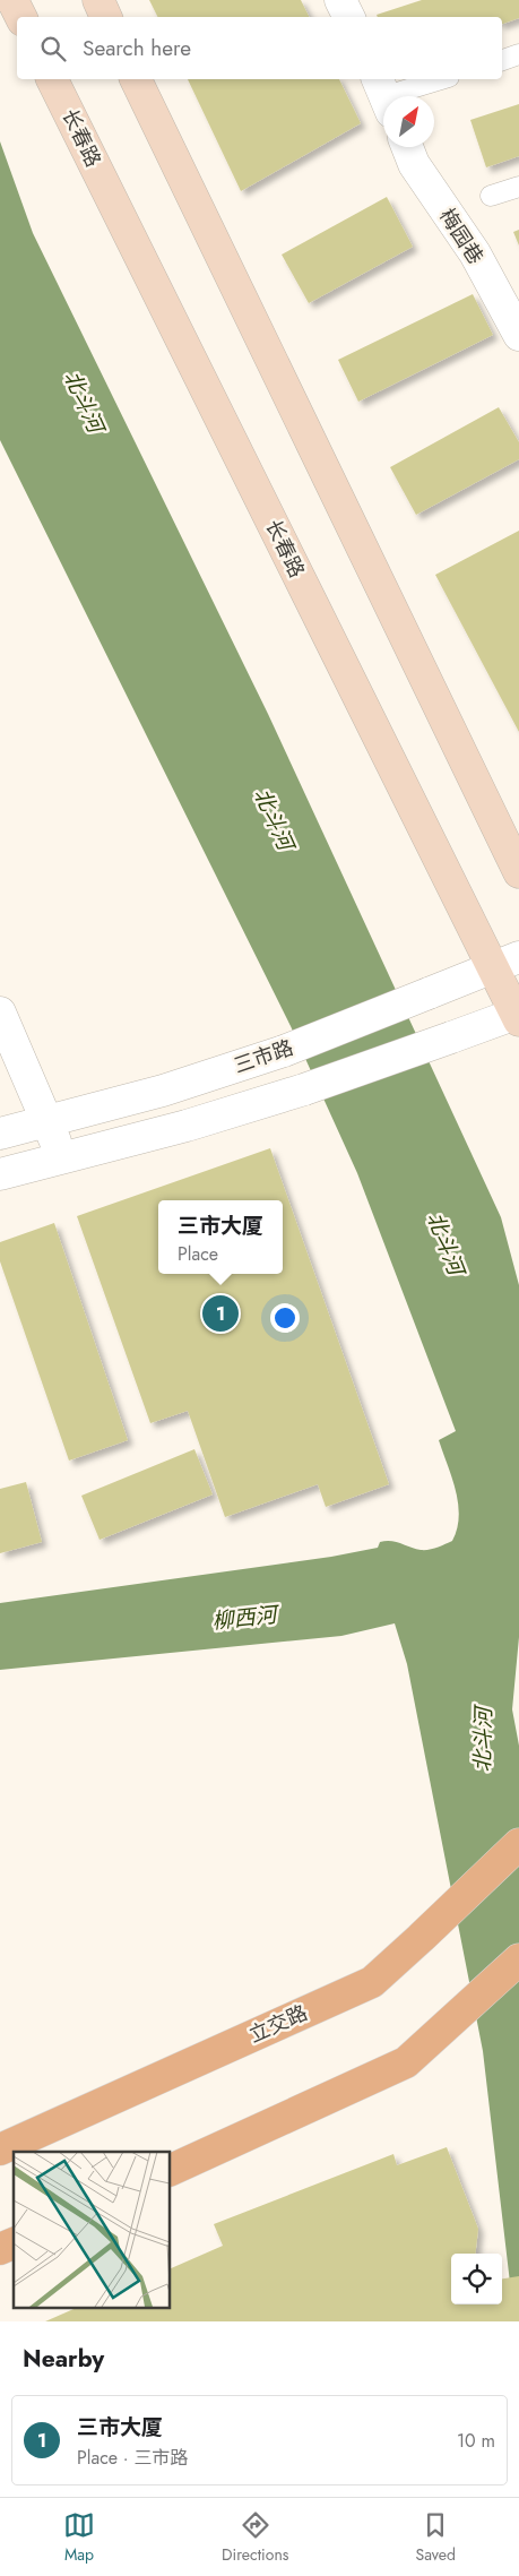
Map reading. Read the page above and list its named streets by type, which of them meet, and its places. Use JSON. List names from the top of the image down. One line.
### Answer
{"streets":{"main road":["长春路","立交路"],"street":["梅园巷","三市路"]},"crossings":[["长春路","三市路"]],"water":["北斗河","柳西河"],"north":"top right","page":{"search":"Search here","popup":["三市大厦","Place"],"pins":"1","heading":"Nearby","list":[{"mark":"1","name":"三市大厦","note":"Place · 三市路","value":"10 m"}],"nav":["Map","Directions","Saved"]}}
